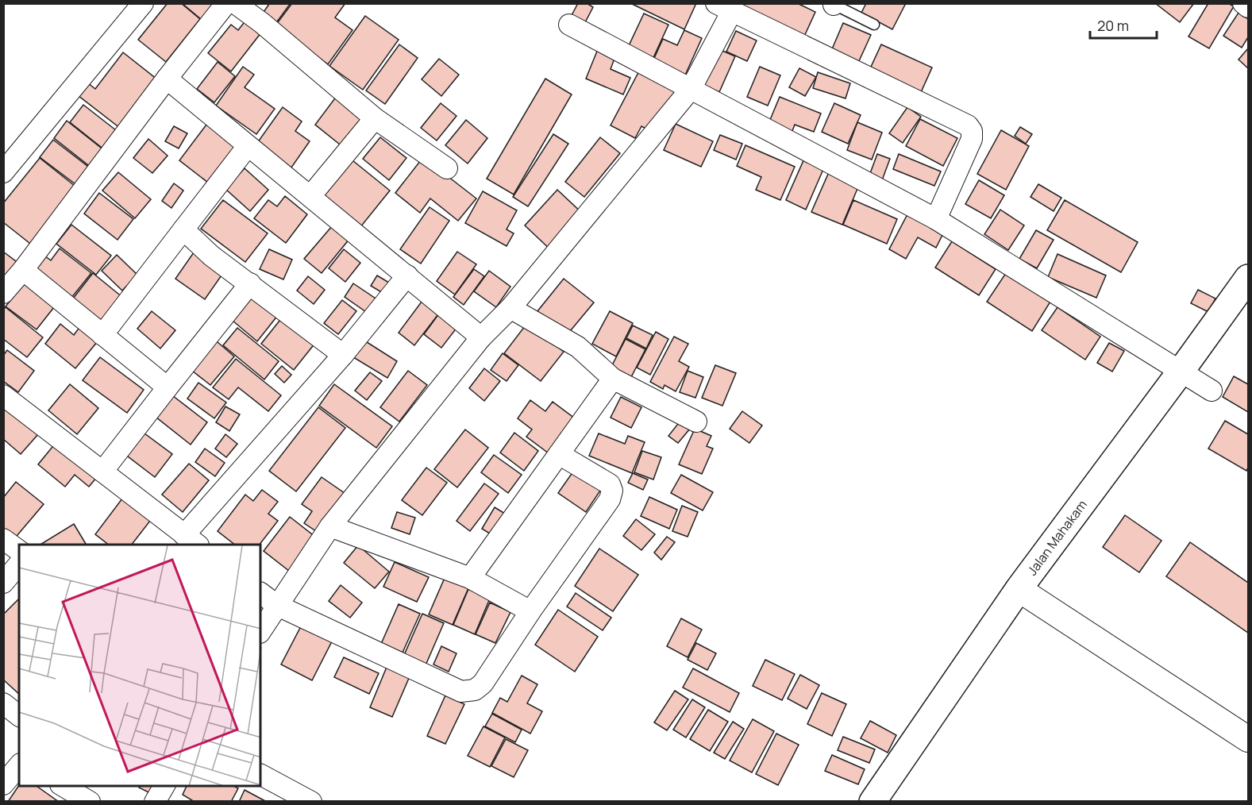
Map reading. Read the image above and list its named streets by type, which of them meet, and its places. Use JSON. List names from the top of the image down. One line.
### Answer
{"streets":{"main road":["Jalan Mahakam"]},"scale_bar":"20 m"}
